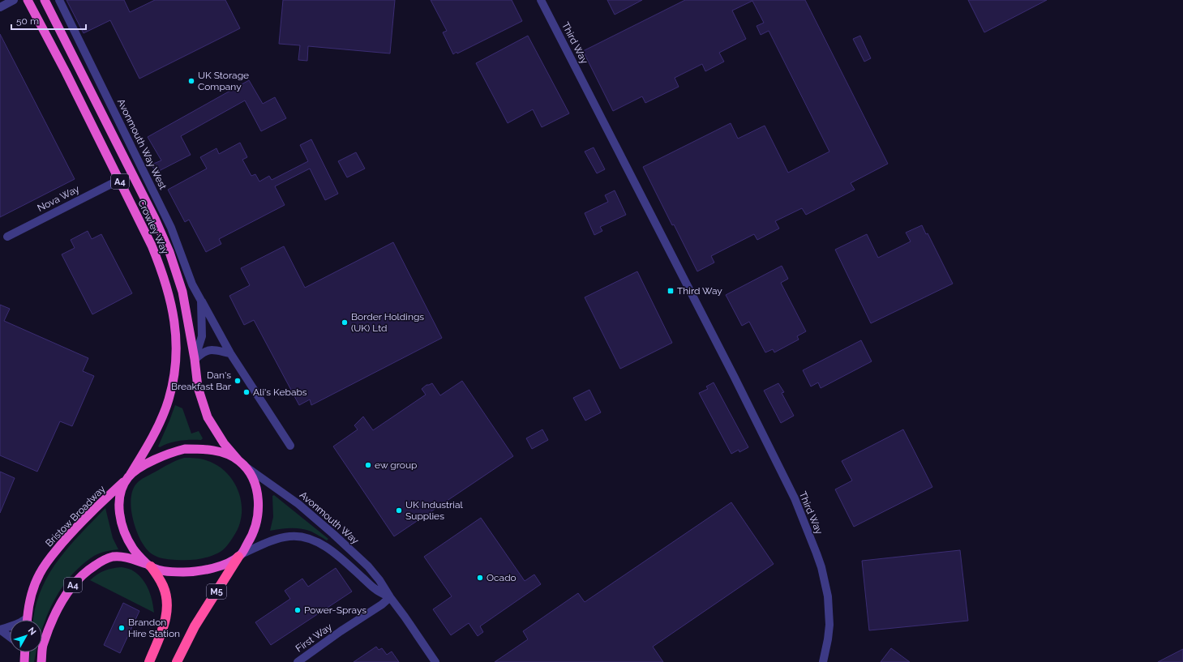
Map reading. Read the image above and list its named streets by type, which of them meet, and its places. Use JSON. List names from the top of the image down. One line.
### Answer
{"streets":{"highway":["A4","Crowley Way","Bristow Broadway","M5"],"street":["Third Way","Avonmouth Way West","Nova Way","Avonmouth Way","First Way"]},"crossings":[["Avonmouth Way West","Crowley Way"],["Nova Way","Crowley Way"],["Crowley Way","Bristow Broadway"],["Crowley Way","Avonmouth Way"],["Crowley Way","M5"],["Avonmouth Way","M5"],["Avonmouth Way","First Way"]],"places":{"other":["UK Storage Company","Border Holdings (UK) Ltd","Dan's Breakfast Bar","Ali's Kebabs","ew group","UK Industrial Supplies","Ocado","Power-Sprays","Brandon Hire Station"],"transit":["Third Way"]},"scale_bar":"50 m","north":"top right"}
